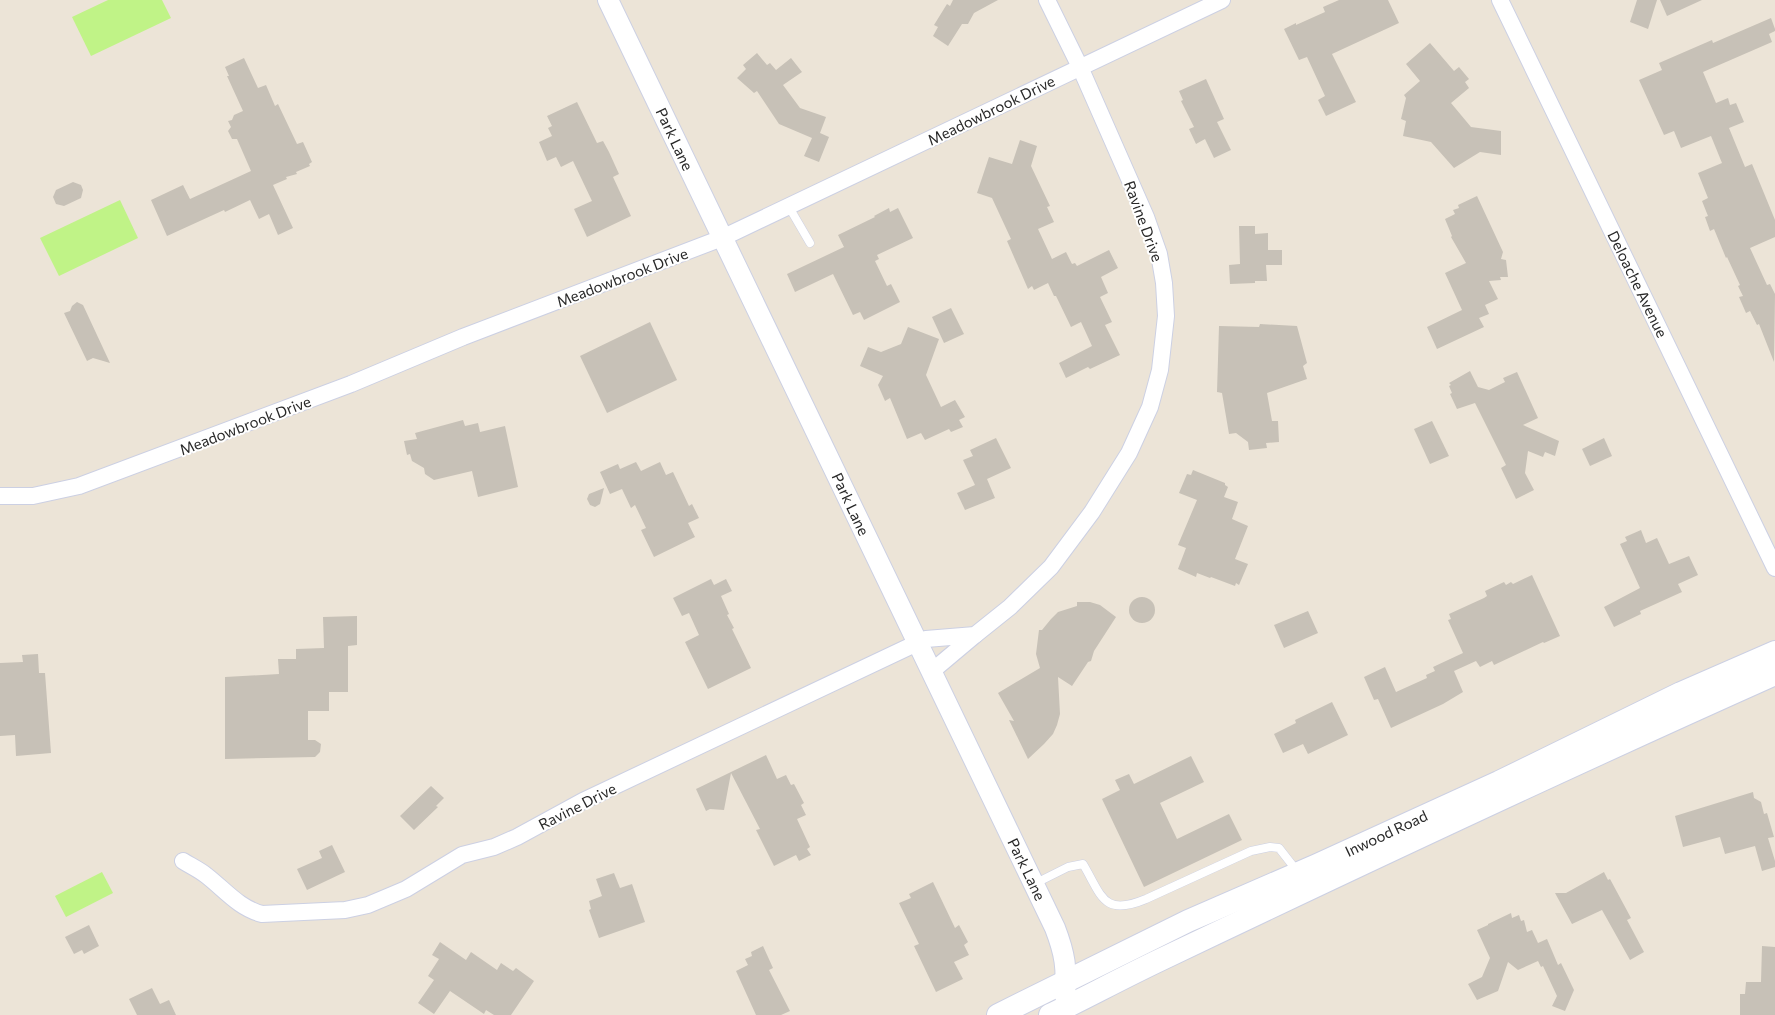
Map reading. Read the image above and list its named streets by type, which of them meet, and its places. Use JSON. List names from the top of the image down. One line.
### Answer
{"streets":{"main road":["Inwood Road"],"street":["Meadowbrook Drive","Park Lane","Ravine Drive","Deloache Avenue"]},"crossings":[["Meadowbrook Drive","Park Lane"],["Meadowbrook Drive","Ravine Drive"],["Park Lane","Ravine Drive"],["Park Lane","Inwood Road"]]}
